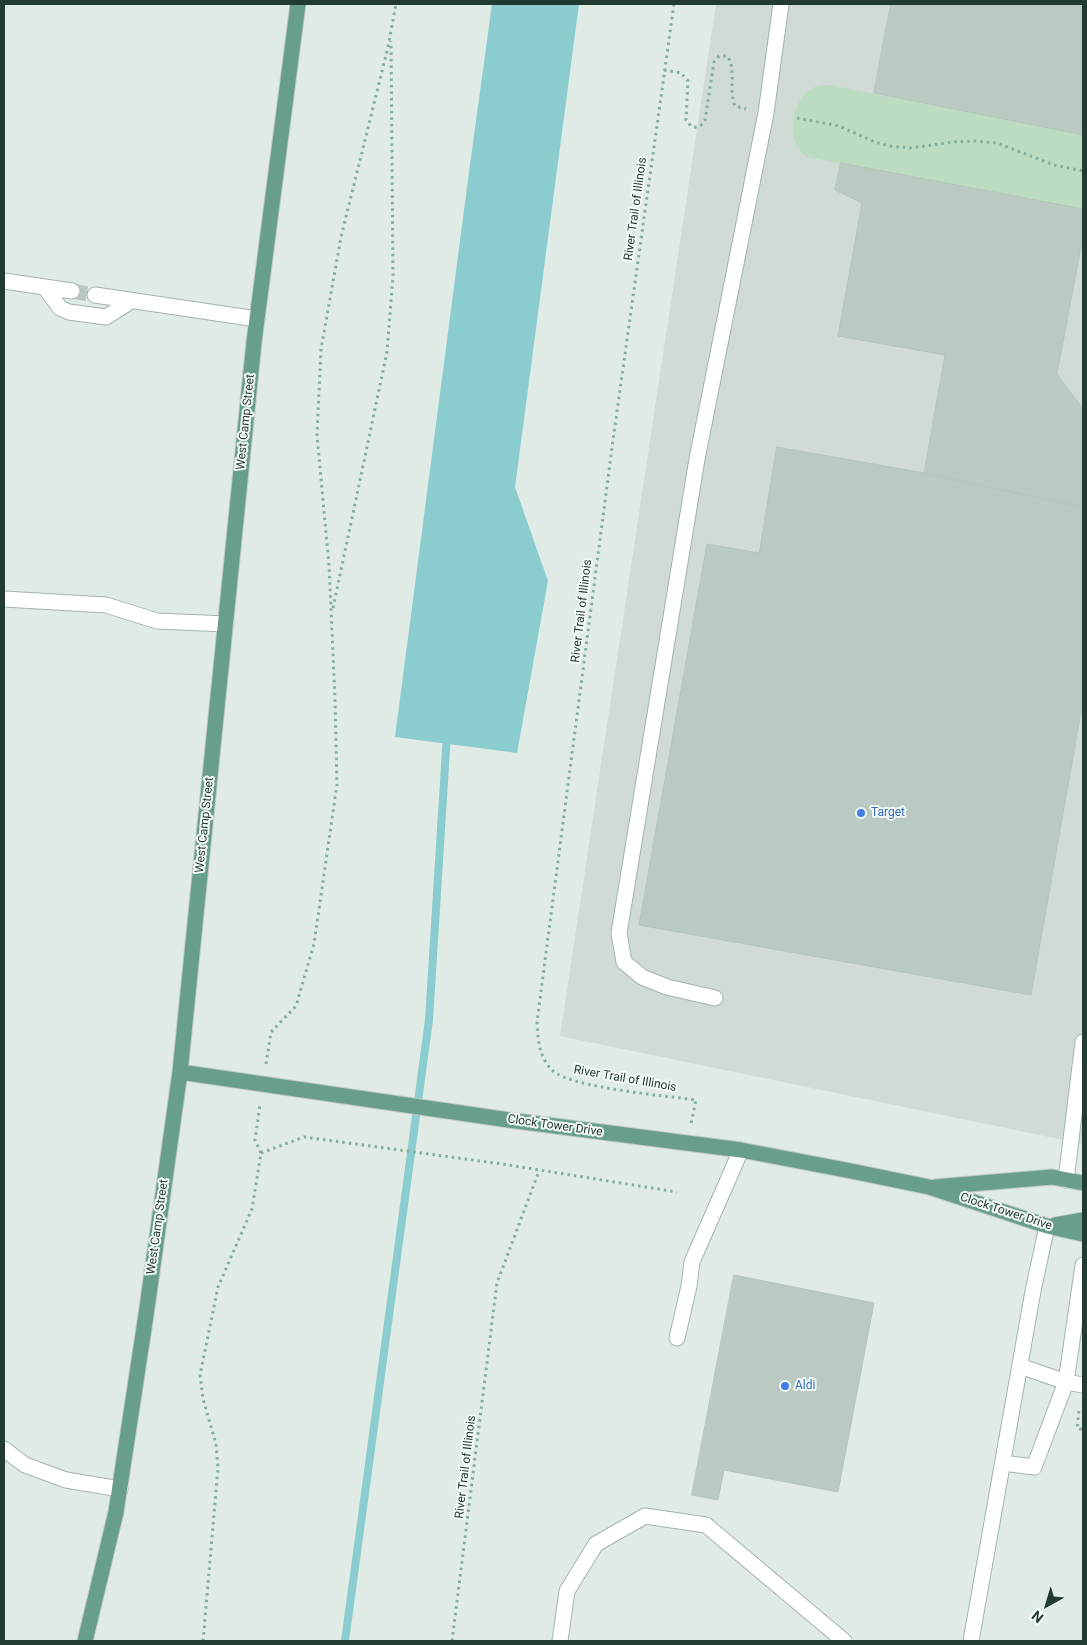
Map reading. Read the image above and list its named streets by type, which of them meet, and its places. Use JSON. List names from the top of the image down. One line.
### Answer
{"streets":{"main road":["West Camp Street","Clock Tower Drive"],"path":["River Trail of Illinois"]},"crossings":[["West Camp Street","Clock Tower Drive"]],"places":["Target","Aldi"],"north":"bottom left"}
